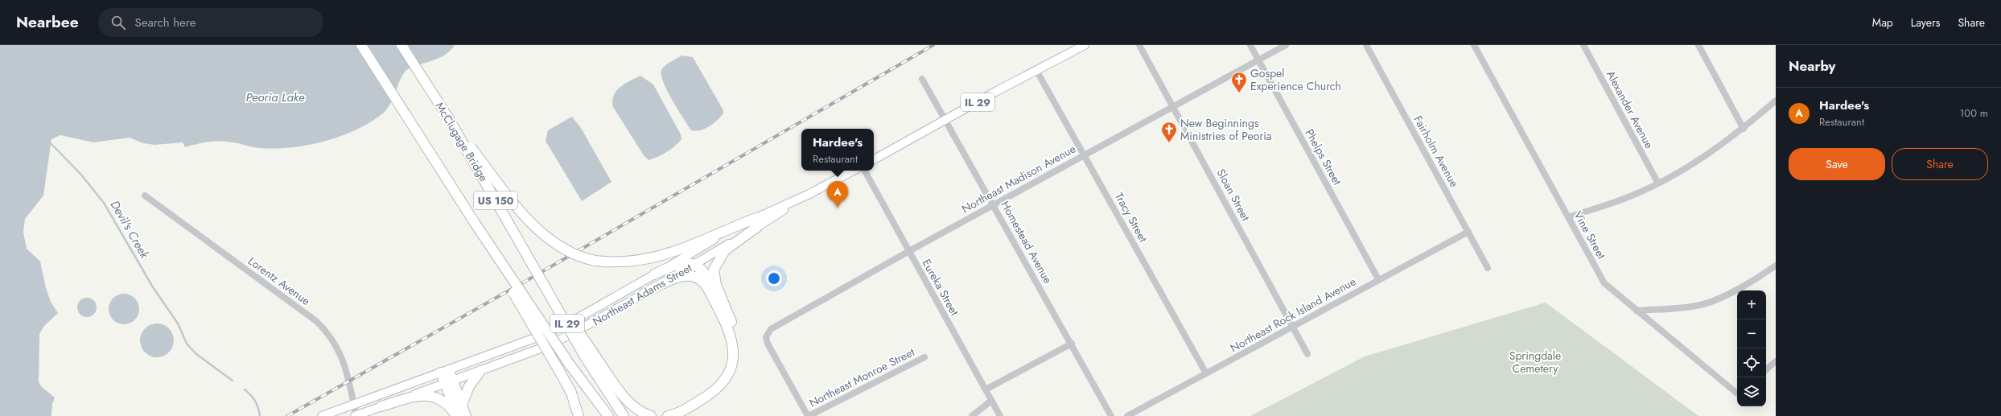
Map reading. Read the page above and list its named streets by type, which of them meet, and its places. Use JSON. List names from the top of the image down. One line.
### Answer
{"streets":{"highway":["McClugage Bridge","US 150"],"main road":["IL 29","Northeast Adams Street"],"street":["Alexander Avenue","Fairholm Avenue","Phelps Street","Northeast Madison Avenue","Sloan Street","Tracy Street","Vine Street","Homestead Avenue","Lorentz Avenue","Eureka Street","Northeast Rock Island Avenue","Northeast Monroe Street"]},"crossings":[["IL 29","Tracy Street"],["IL 29","Homestead Avenue"],["IL 29","Lorentz Avenue"],["IL 29","Northeast Adams Street"],["McClugage Bridge","US 150"],["Fairholm Avenue","Northeast Rock Island Avenue"],["Phelps Street","Northeast Madison Avenue"],["Phelps Street","Northeast Rock Island Avenue"],["Northeast Madison Avenue","Sloan Street"],["Northeast Madison Avenue","Tracy Street"],["Northeast Madison Avenue","Homestead Avenue"],["Northeast Madison Avenue","Eureka Street"],["Northeast Madison Avenue","Northeast Monroe Street"],["Sloan Street","Northeast Rock Island Avenue"],["Tracy Street","Northeast Rock Island Avenue"],["Lorentz Avenue","Northeast Adams Street"]],"water":["Peoria Lake","Devil's Creek"],"parks":["Springdale Cemetery"],"places":{"church":["Gospel Experience Church","New Beginnings Ministries of Peoria"]},"page":{"header":"Nearbee","search":"Search here","nav":["Map","Layers","Share"],"heading":"Nearby","list":[{"mark":"A","name":"Hardee's","note":"Restaurant","value":"100 m"}],"popup":["Hardee's","Restaurant"],"buttons":["Save","Share"],"pins":"A","map_buttons":["+","−"]}}
